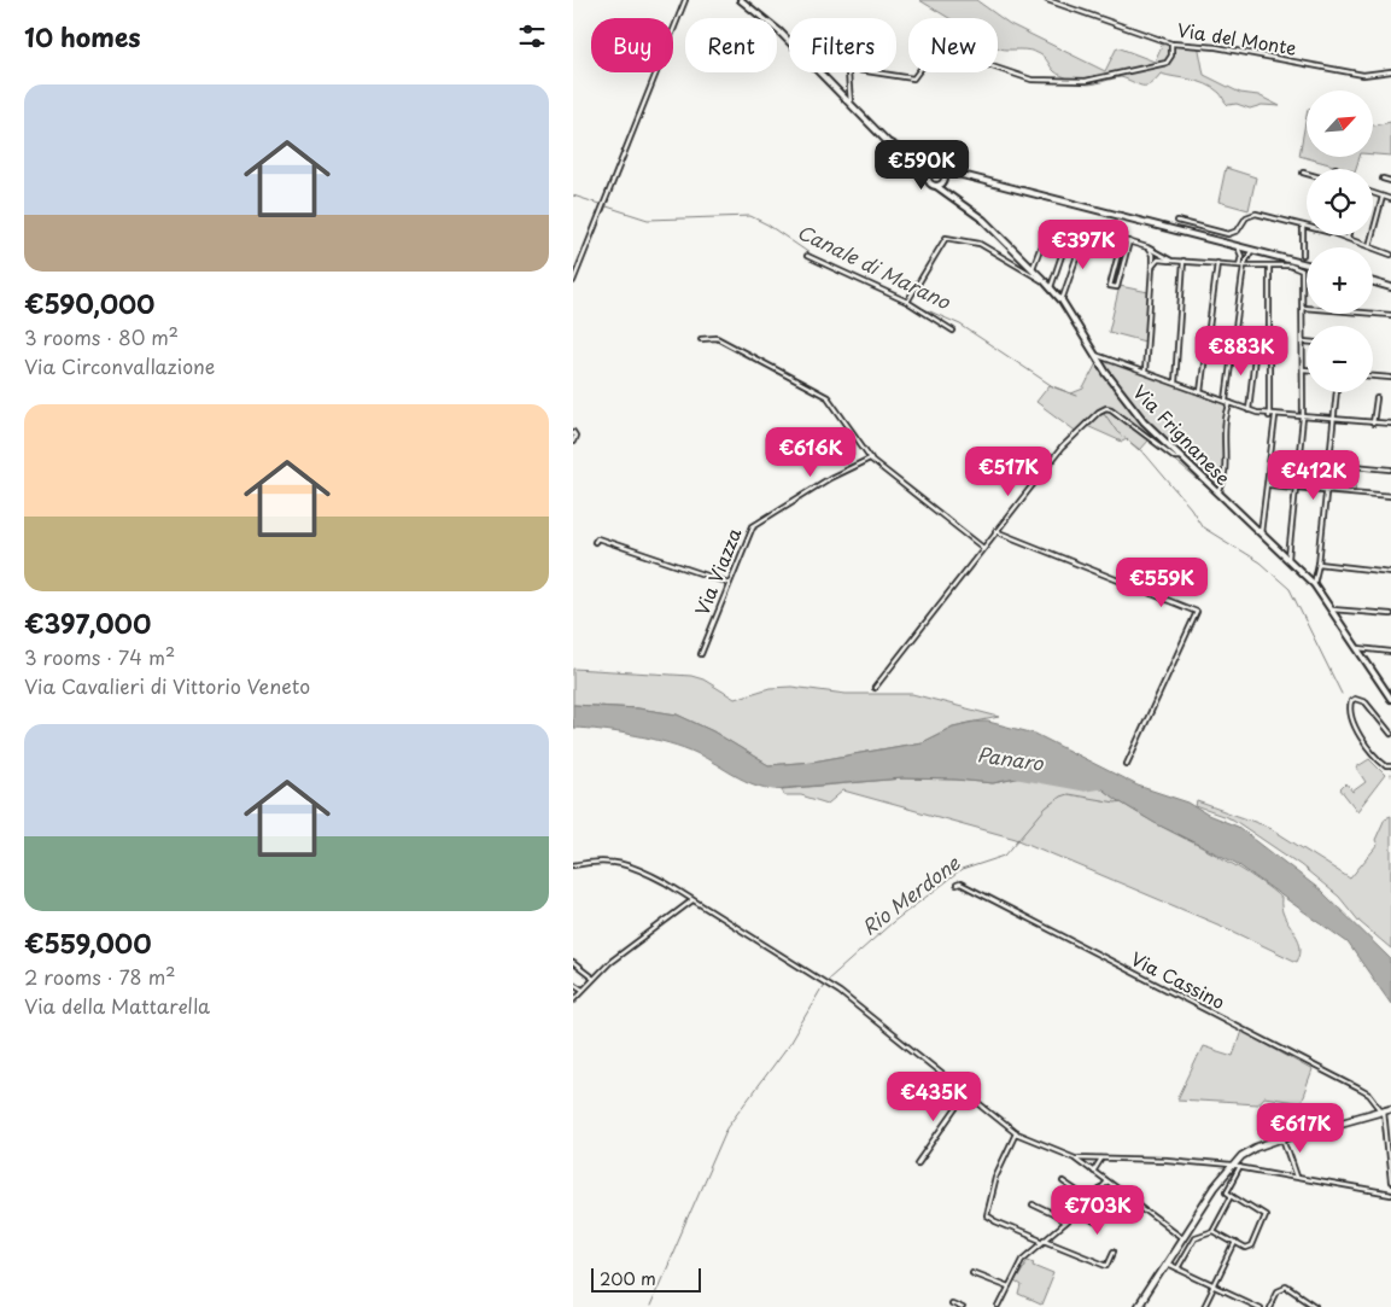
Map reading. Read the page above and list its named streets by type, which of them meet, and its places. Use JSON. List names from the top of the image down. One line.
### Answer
{"streets":{"main road":["Via Frignanese"],"street":["Via del Monte","Via Viazza","Via Cassino"]},"water":["Canale di Marano","Panaro","Rio Merdone"],"scale_bar":"200 m","north":"top right","page":{"heading":"10 homes","chip":["Buy","Rent","Filters","New"],"list":[{"name":"€590,000","note":"3 rooms · 80 m² · Via Circonvallazione"},{"name":"€397,000","note":"3 rooms · 74 m² · Via Cavalieri di Vittorio Veneto"},{"name":"€559,000","note":"2 rooms · 78 m² · Via della Mattarella"}],"map_buttons":["+","−"],"price":["€590K","€397K","€883K","€616K","€517K","€412K","€559K","€435K","€617K","€703K"],"scale":"200 m"}}
